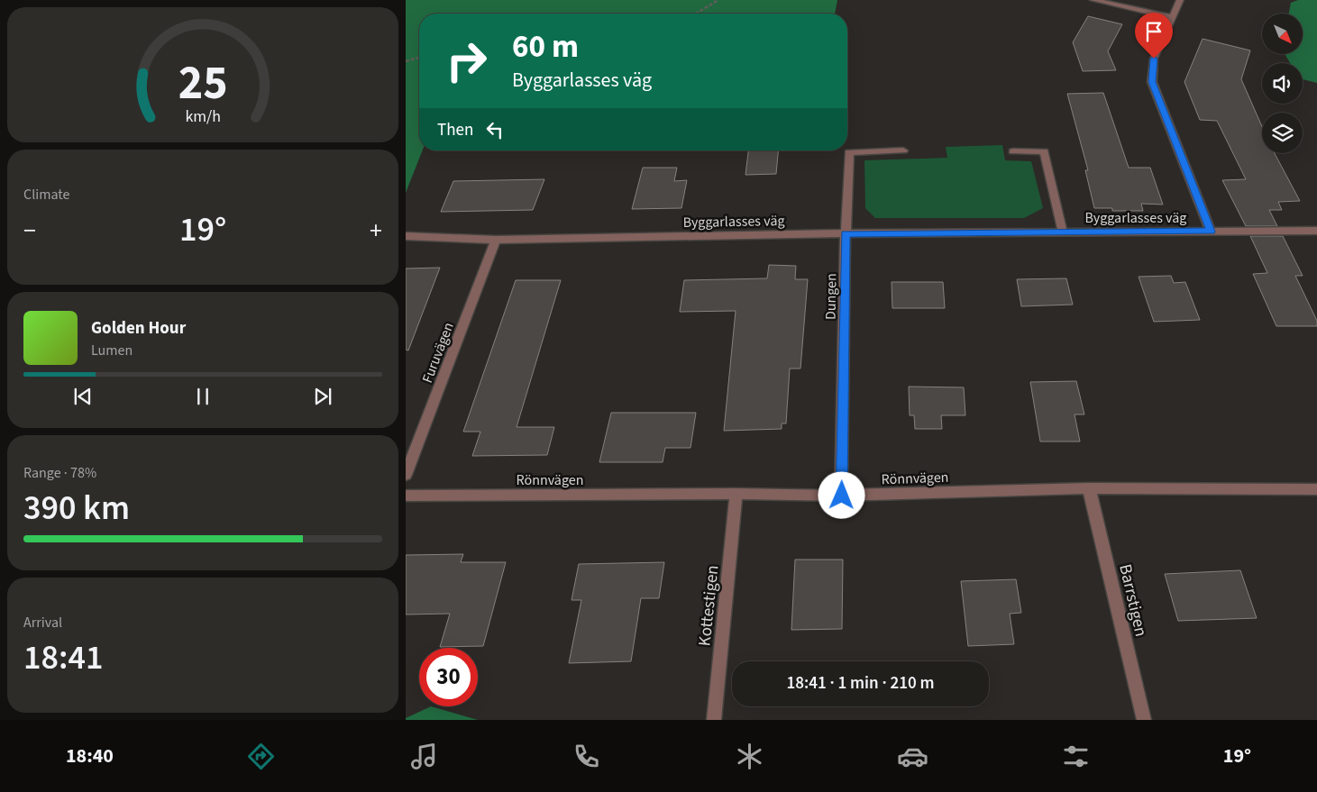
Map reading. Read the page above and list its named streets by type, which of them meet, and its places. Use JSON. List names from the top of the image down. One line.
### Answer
{"streets":{"street":["Byggarlasses väg","Dungen","Furuvägen","Rönnvägen","Barrstigen","Kottestigen"]},"crossings":[["Byggarlasses väg","Dungen"],["Byggarlasses väg","Furuvägen"],["Dungen","Rönnvägen"],["Rönnvägen","Barrstigen"],["Rönnvägen","Kottestigen"]],"north":"bottom right","page":{"turn":["60 m","Byggarlasses väg"],"then":"Then","tile":["Climate",["Range · 78%","390 km"],["Arrival","18:41"]],"heat":["−","19°","+"],"song":["Golden Hour","Lumen"],"limit":"30","trip":"18:41 · 1 min · 210 m","tabs":["18:40","19°"],"gauge":["25","km/h"]}}
